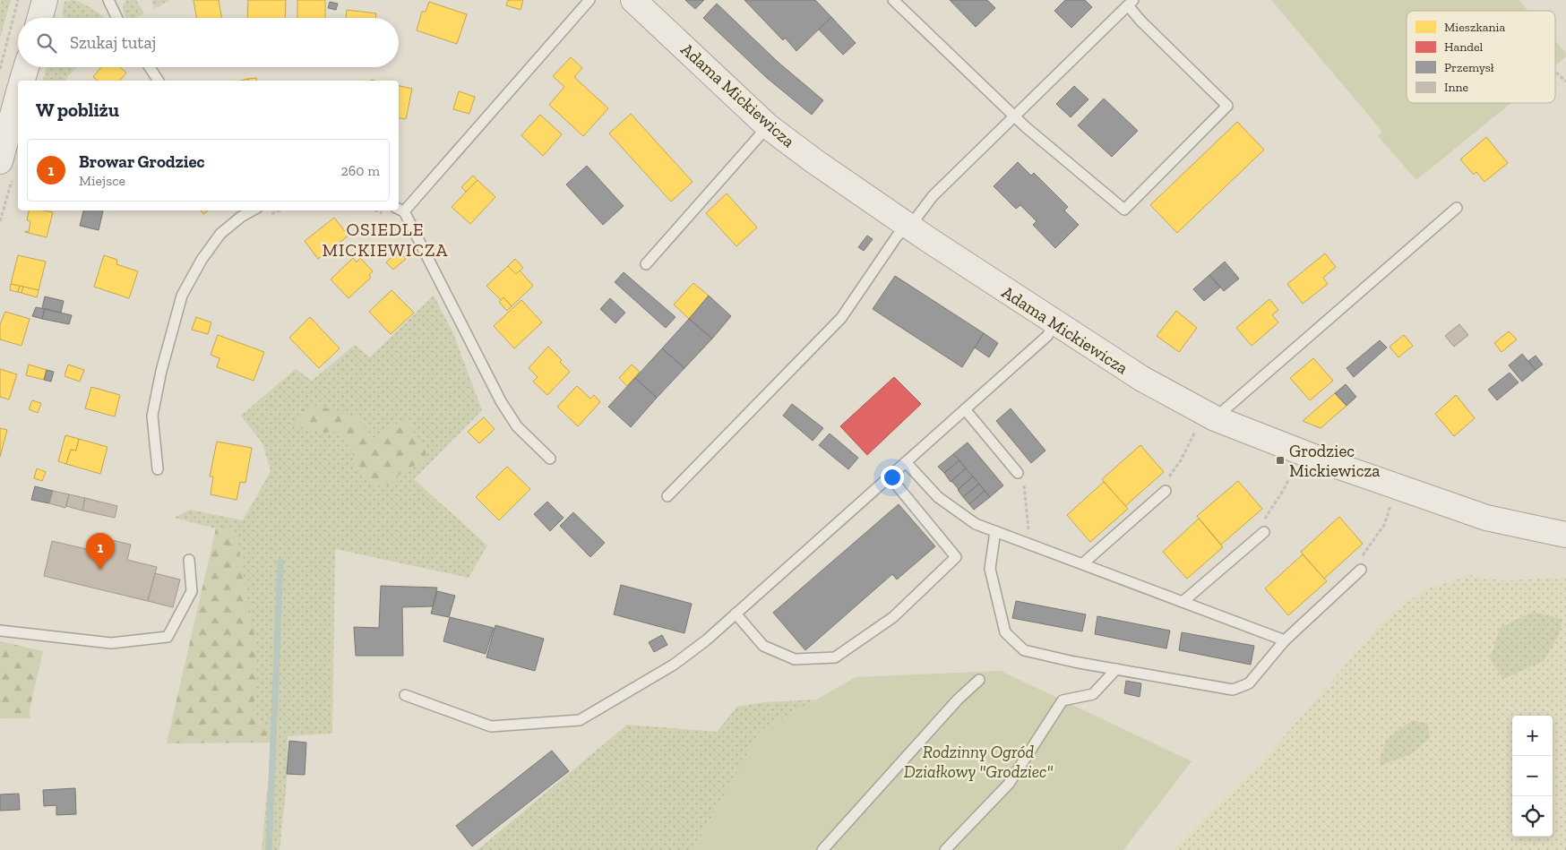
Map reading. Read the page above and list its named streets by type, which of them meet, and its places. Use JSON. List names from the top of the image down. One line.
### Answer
{"streets":{"street":["Adama Mickiewicza"]},"districts":["OSIEDLE MICKIEWICZA"],"parks":["Rodzinny Ogród Działkowy \"Grodziec\""],"places":{"transit":["Grodziec Mickiewicza"]},"legend":["Mieszkania","Handel","Przemysł","Inne"],"page":{"search":"Szukaj tutaj","heading":"W pobliżu","list":[{"mark":"1","name":"Browar Grodziec","note":"Miejsce","value":"260 m"}],"pins":"1","map_buttons":["+","−"]}}
